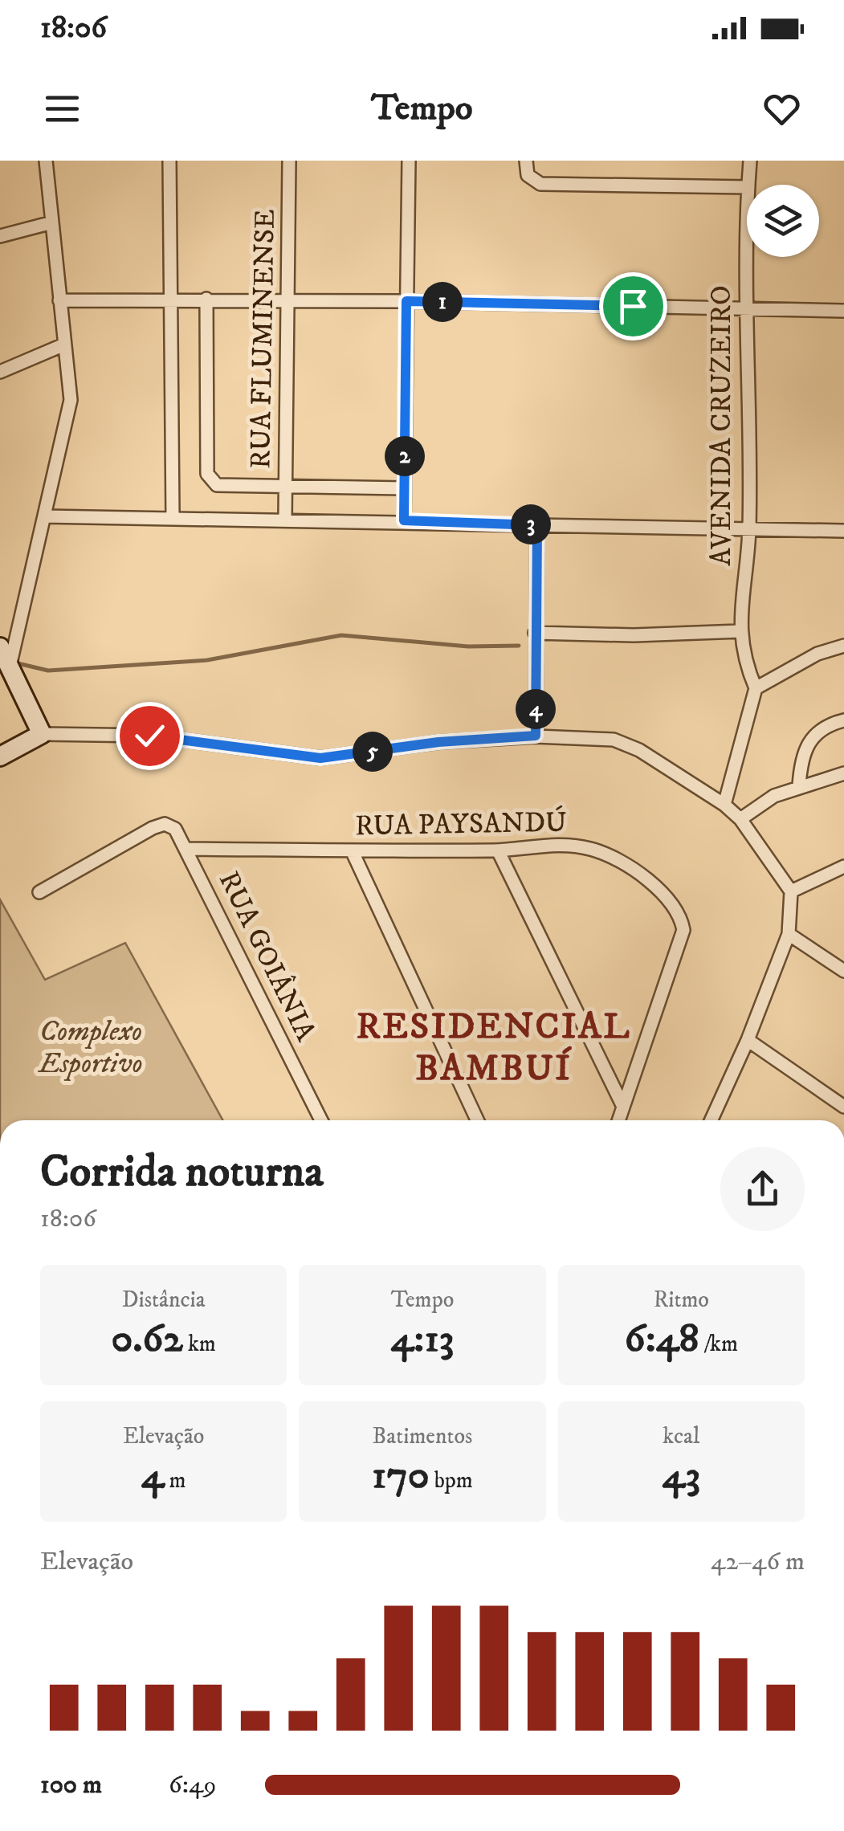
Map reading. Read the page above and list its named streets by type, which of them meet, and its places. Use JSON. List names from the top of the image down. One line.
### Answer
{"streets":{"street":["RUA FLUMINENSE","AVENIDA CRUZEIRO","RUA PAYSANDÚ","RUA GOIÂNIA"]},"crossings":[["RUA PAYSANDÚ","RUA GOIÂNIA"]],"districts":["RESIDENCIAL BAMBUÍ"],"parks":["Complexo Esportivo"],"page":{"status":"18:06","header":"Tempo","pins":["1","2","3","4","5"],"heading":["Corrida noturna","18:06"],"stats":[["Distância","0.62 km"],["Tempo","4:13"],["Ritmo","6:48 /km"],["Elevação","4 m"],["Batimentos","170 bpm"],["kcal","43"]],"chart":["Elevação","42–46 m"],"list":[{"name":"100 m","note":"6:49"}]}}
